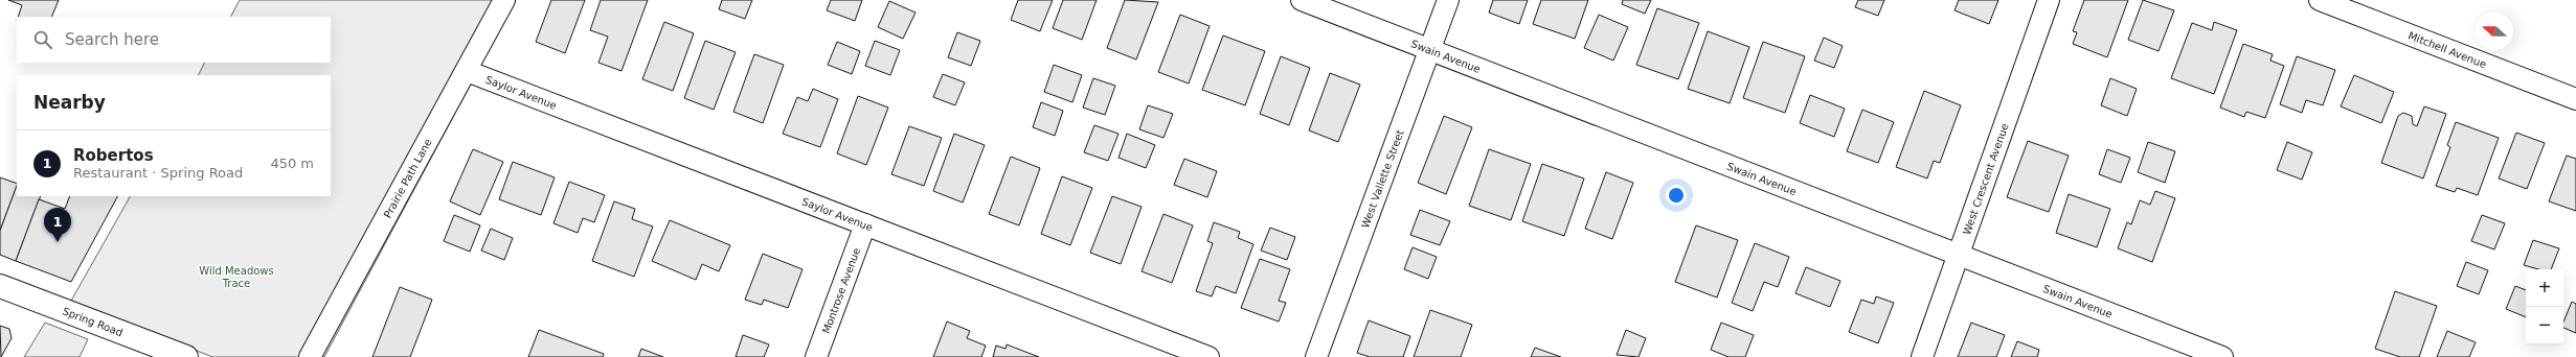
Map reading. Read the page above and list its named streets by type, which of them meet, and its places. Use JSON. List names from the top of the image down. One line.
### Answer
{"streets":{"street":["Mitchell Avenue","Swain Avenue","Saylor Avenue","Prairie Path Lane","West Vallette Street","West Crescent Avenue","Montrose Avenue","Spring Road"]},"crossings":[["Swain Avenue","West Vallette Street"],["Swain Avenue","West Crescent Avenue"],["Saylor Avenue","Prairie Path Lane"],["Saylor Avenue","Montrose Avenue"]],"parks":["Wild Meadows Trace"],"north":"left","page":{"search":"Search here","heading":"Nearby","list":[{"mark":"1","name":"Robertos","note":"Restaurant · Spring Road","value":"450 m"}],"pins":"1","map_buttons":["+","−"]}}
